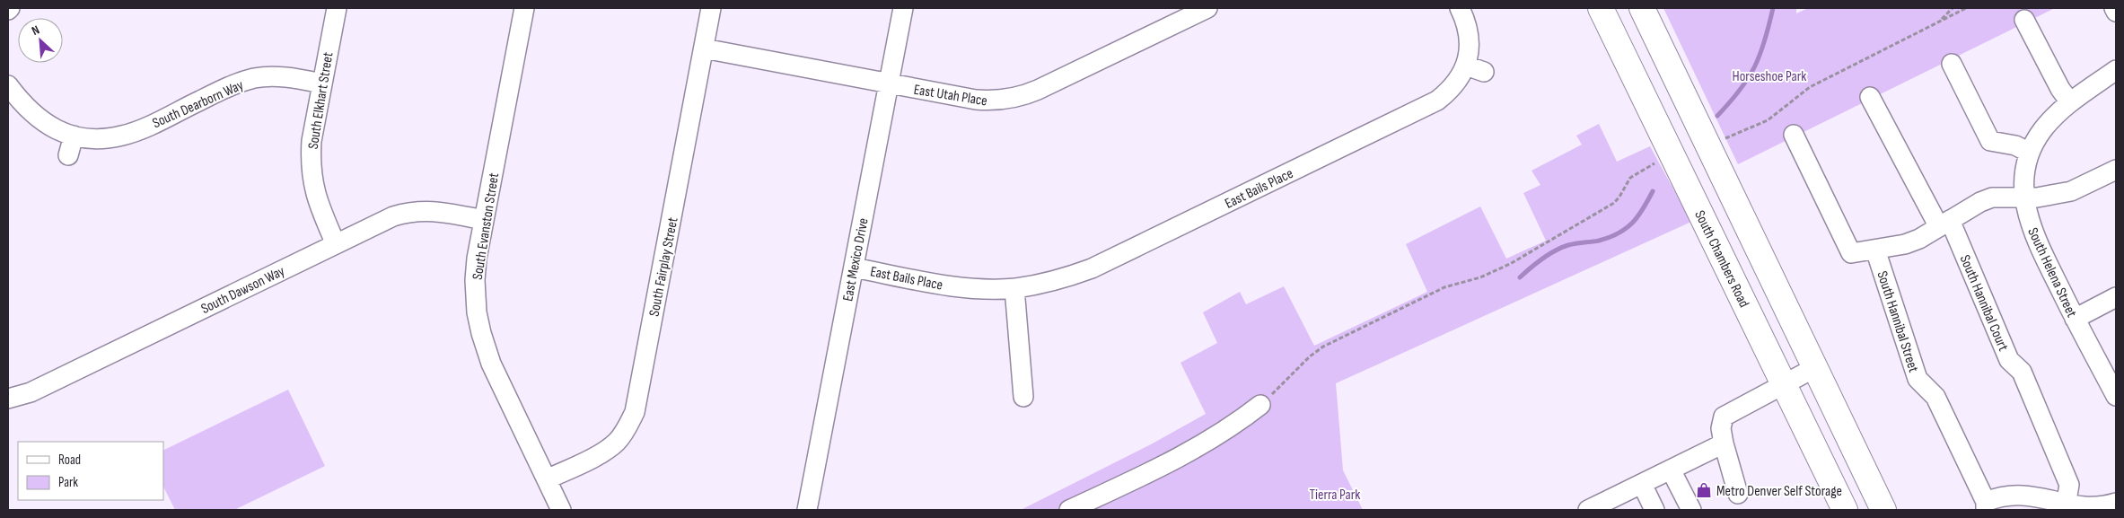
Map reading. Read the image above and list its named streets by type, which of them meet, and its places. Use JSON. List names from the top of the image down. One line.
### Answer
{"streets":{"main road":["South Chambers Road"],"street":["East Utah Place","South Elkhart Street","South Dearborn Way","East Bails Place","South Evanston Street","East Mexico Drive","South Fairplay Street","South Helena Street","South Dawson Way","South Hannibal Court","South Hannibal Street"]},"crossings":[["East Utah Place","East Mexico Drive"],["East Utah Place","South Fairplay Street"],["South Elkhart Street","South Dearborn Way"],["South Elkhart Street","South Dawson Way"],["East Bails Place","East Mexico Drive"],["South Evanston Street","South Fairplay Street"],["South Evanston Street","South Dawson Way"],["South Helena Street","South Hannibal Street"],["South Hannibal Court","South Hannibal Street"]],"parks":["Horseshoe Park","Tierra Park"],"places":{"shop":["Metro Denver Self Storage"]},"legend":["Road","Park"],"north":"top left"}
